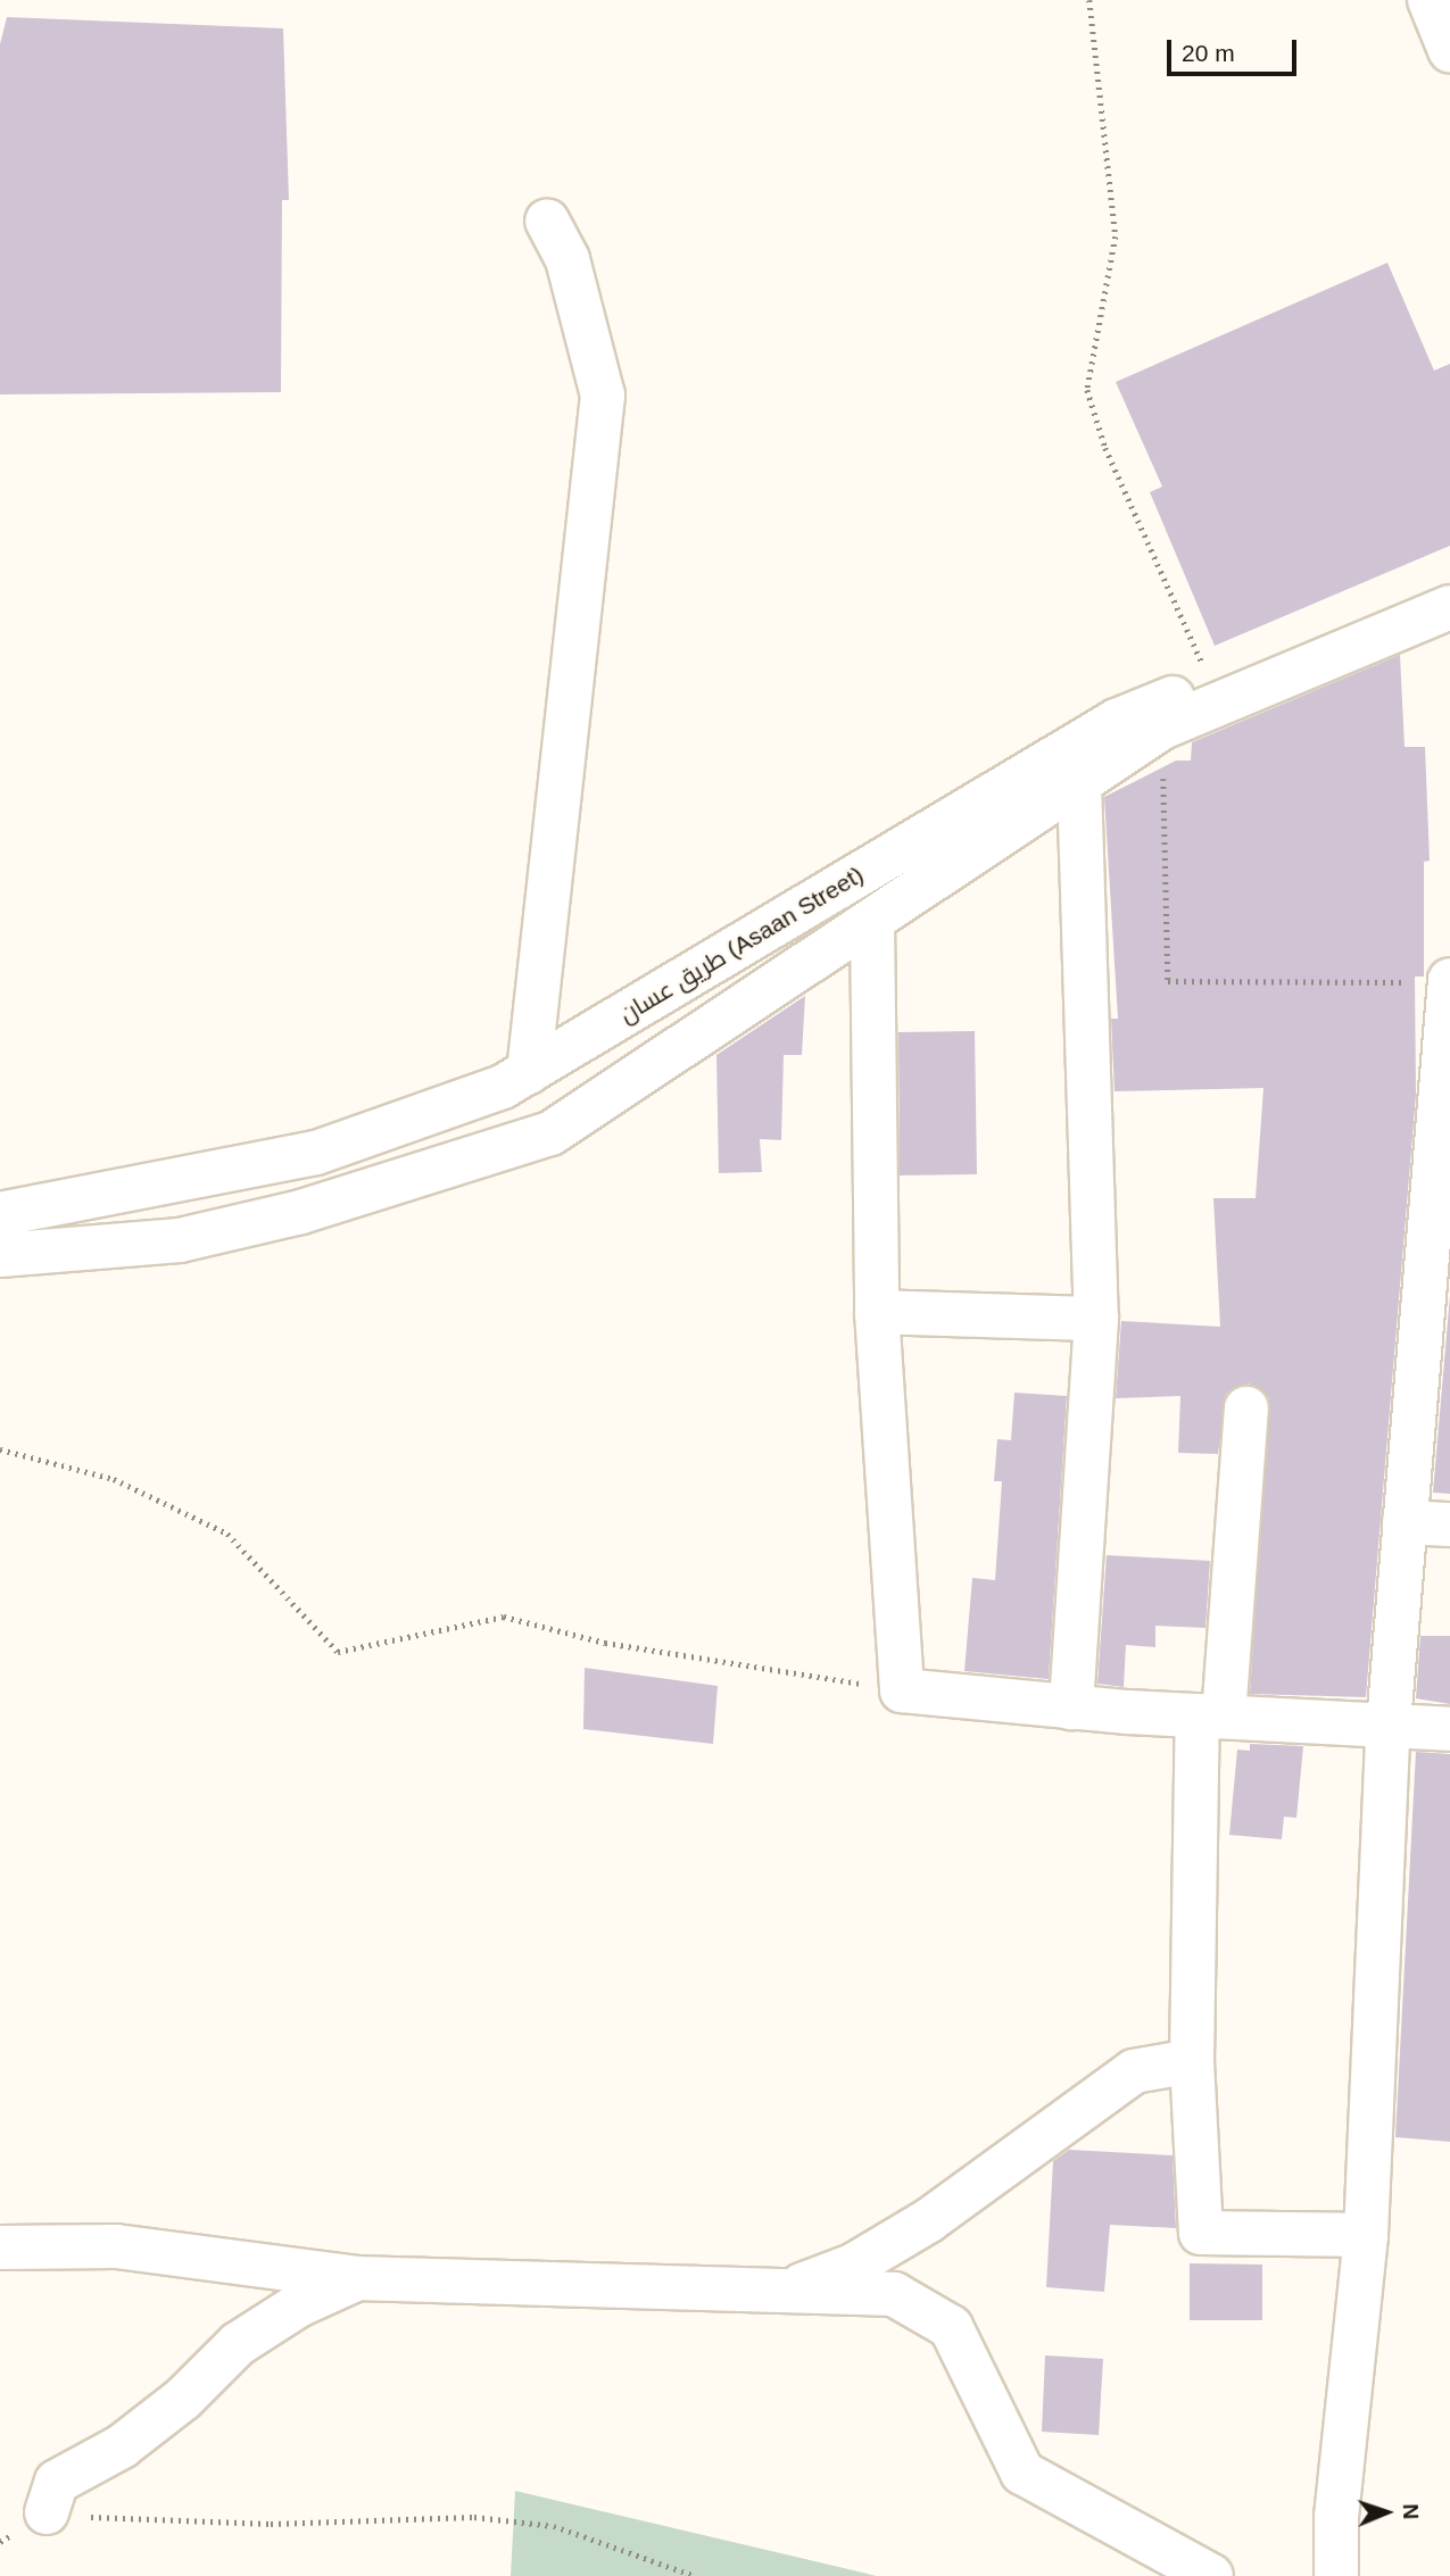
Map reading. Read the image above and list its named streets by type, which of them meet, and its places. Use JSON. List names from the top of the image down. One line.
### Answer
{"streets":{"street":["طريق عسان (Asaan Street)"]},"scale_bar":"20 m","north":"right"}
